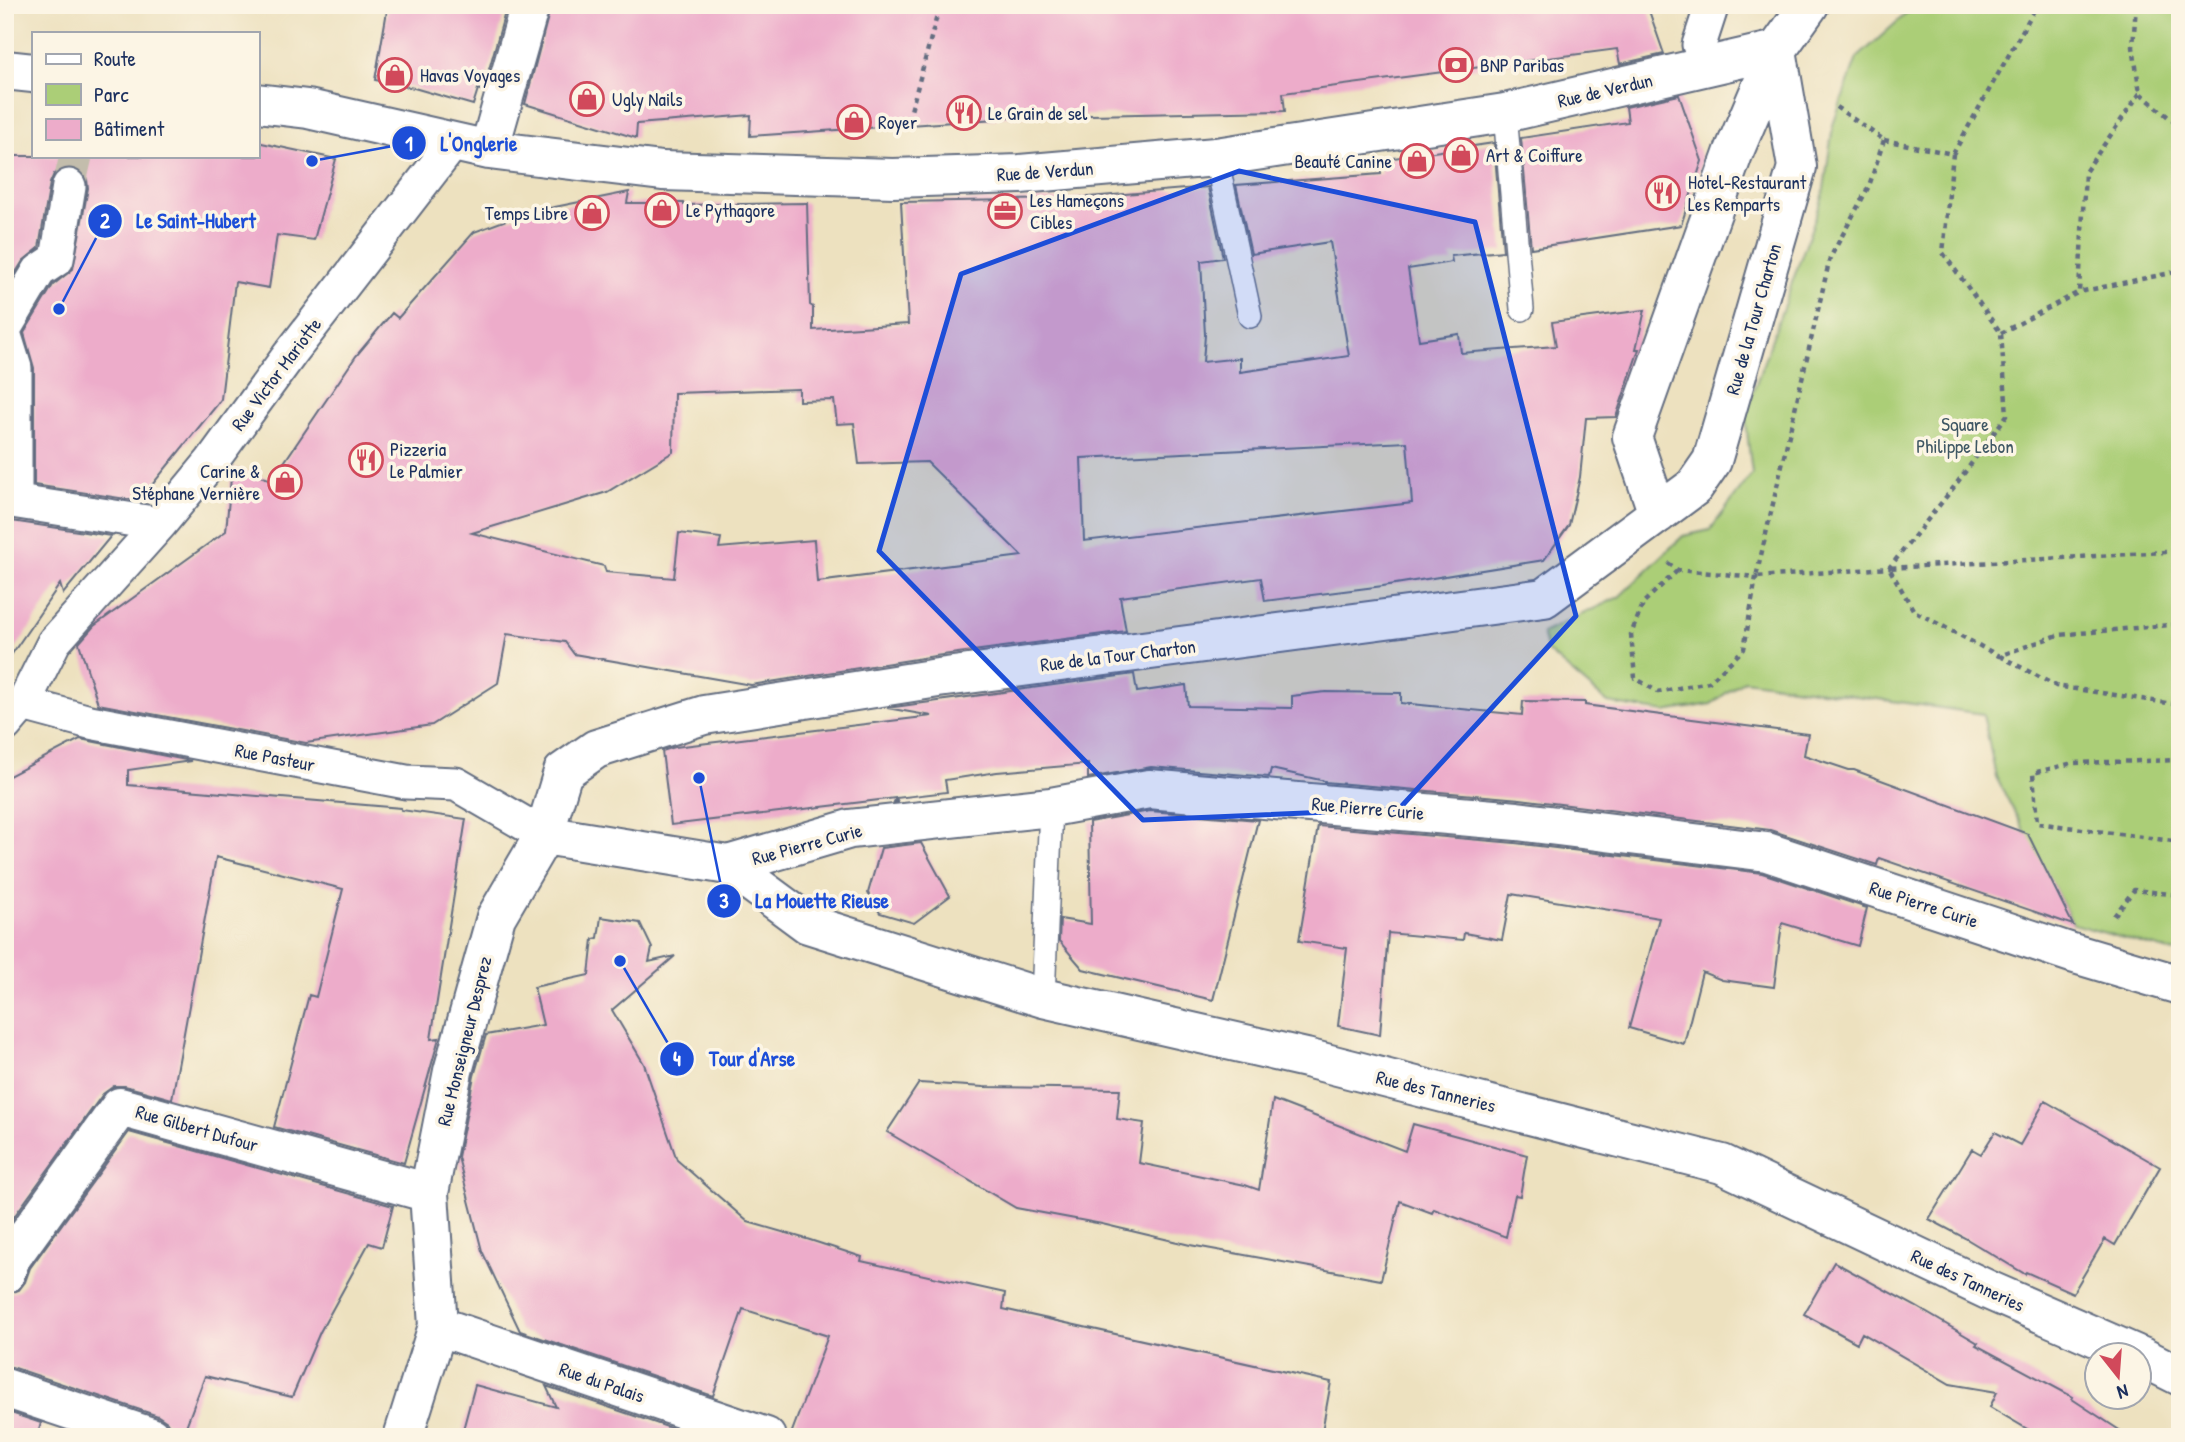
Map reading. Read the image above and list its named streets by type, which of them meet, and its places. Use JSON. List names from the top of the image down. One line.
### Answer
{"streets":{"street":["Rue de Verdun","Rue de la Tour Charton","Rue Victor Mariotte","Rue Pasteur","Rue Pierre Curie","Rue Monseigneur Desprez","Rue des Tanneries","Rue Gilbert Dufour","Rue du Palais"]},"crossings":[["Rue de Verdun","Rue de la Tour Charton"],["Rue de Verdun","Rue Victor Mariotte"],["Rue de la Tour Charton","Rue Monseigneur Desprez"],["Rue Victor Mariotte","Rue Pasteur"],["Rue Pasteur","Rue Pierre Curie"],["Rue Pasteur","Rue Monseigneur Desprez"],["Rue Pierre Curie","Rue Monseigneur Desprez"],["Rue Pierre Curie","Rue des Tanneries"],["Rue Monseigneur Desprez","Rue Gilbert Dufour"],["Rue Monseigneur Desprez","Rue du Palais"]],"parks":["Square Philippe Lebon"],"places":{"bank":["BNP Paribas"],"shop":["Havas Voyages","Ugly Nails","Royer","Art & Coiffure","Beauté Canine","Le Pythagore","Temps Libre","Carine & Stéphane Vernière"],"restaurant":["Le Grain de sel","Hotel-Restaurant Les Remparts","Pizzeria Le Palmier"],"other":["L'Onglerie","Le Saint-Hubert","La Mouette Rieuse","Tour d'Arse"],"office":["Les Hameçons Cibles"]},"legend":["Route","Parc","Bâtiment"],"north":"bottom"}
